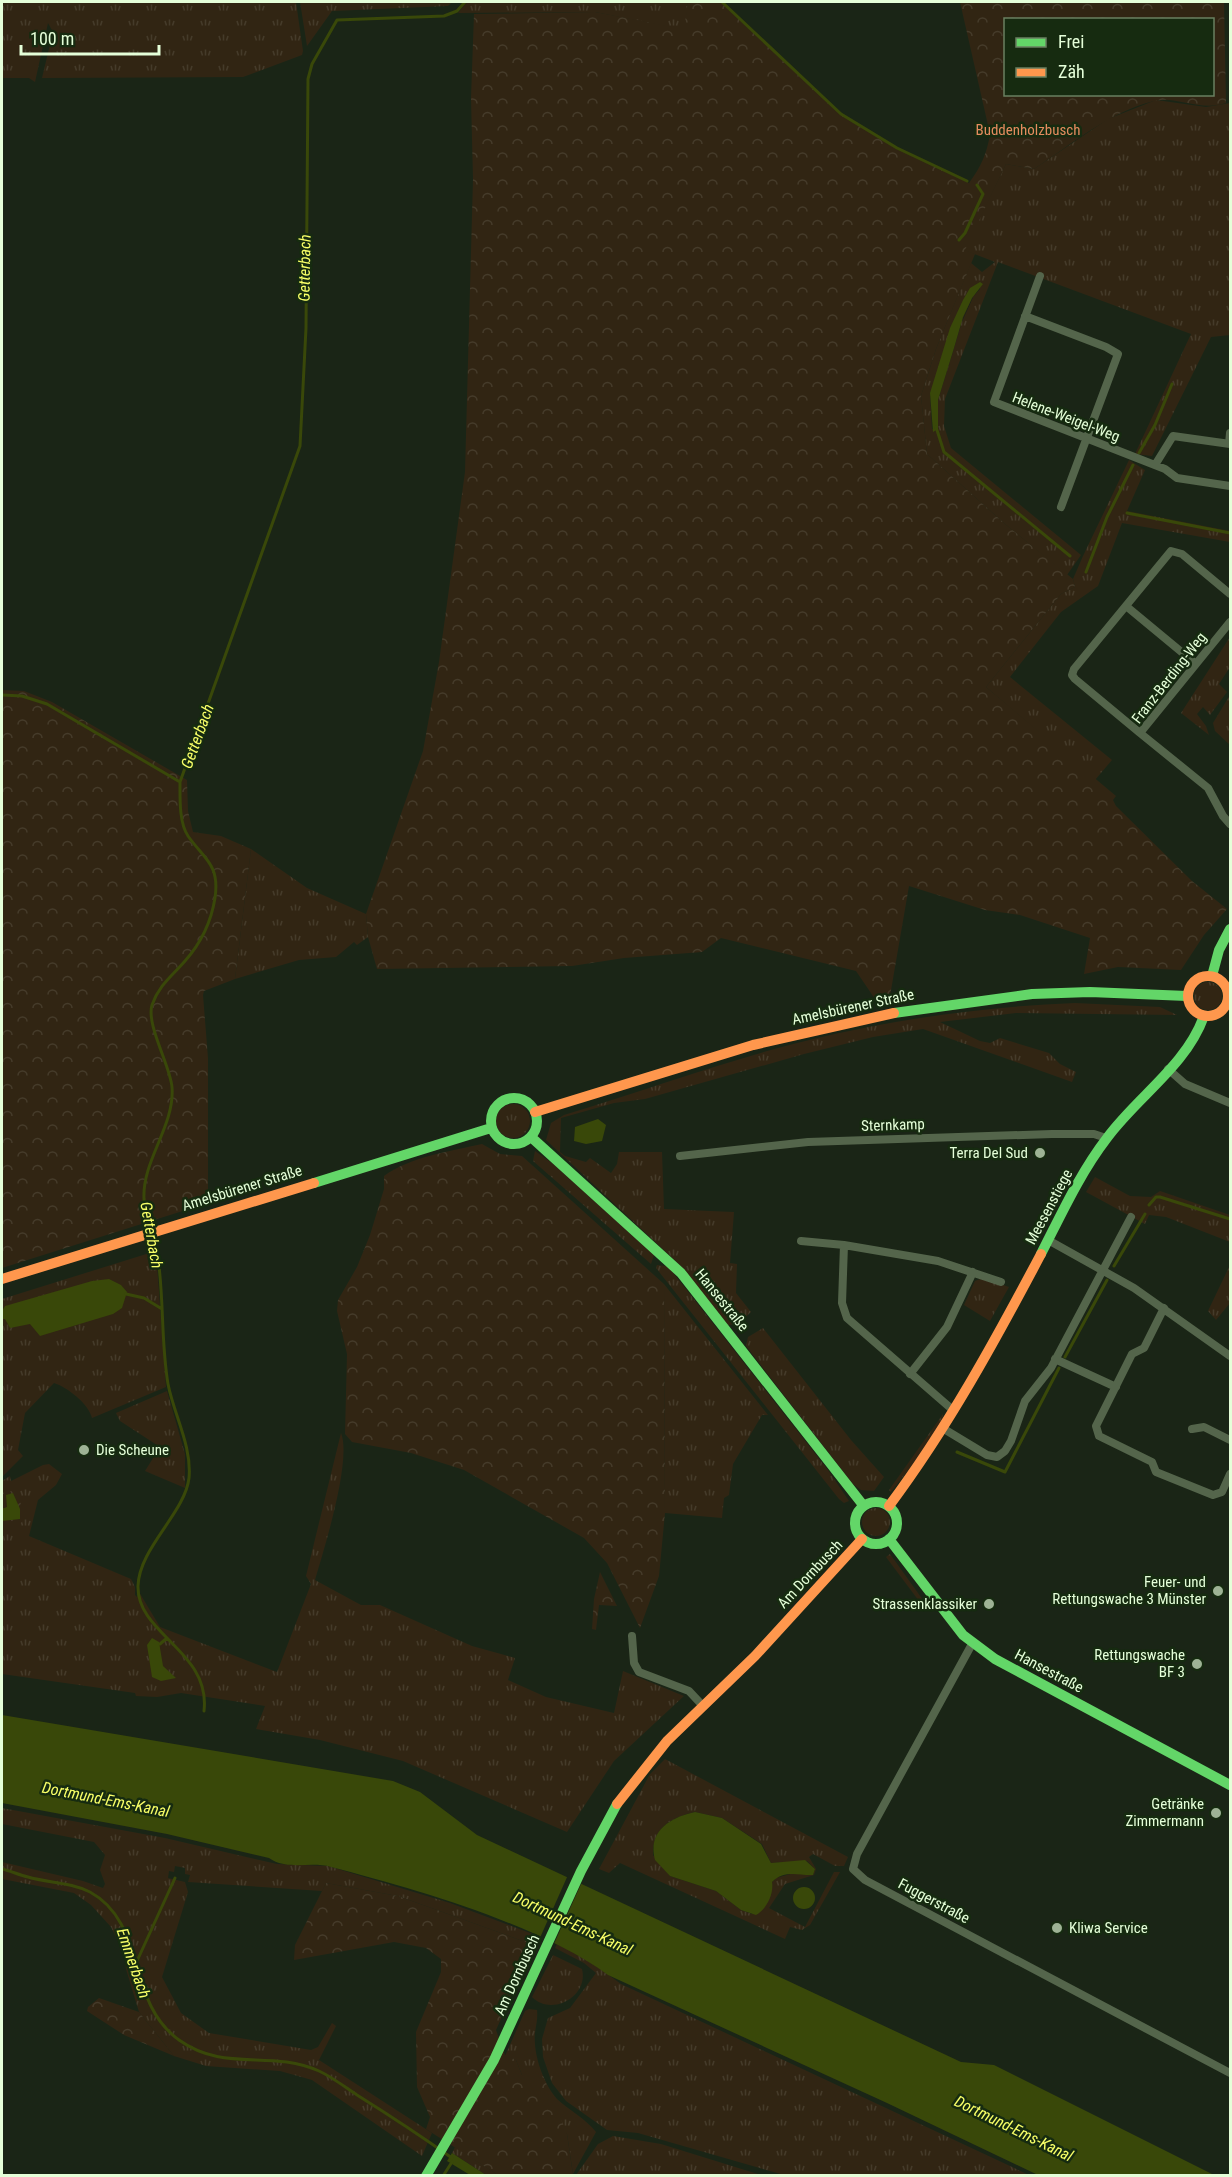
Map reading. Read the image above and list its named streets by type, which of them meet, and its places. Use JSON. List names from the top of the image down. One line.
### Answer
{"streets":{"street":["Helene-Weigel-Weg","Franz-Berding-Weg","Amelsbürener Straße","Sternkamp","Meesenstiege","Hansestraße","Am Dornbusch","Fuggerstraße"]},"crossings":[["Amelsbürener Straße","Meesenstiege"],["Amelsbürener Straße","Hansestraße"],["Sternkamp","Meesenstiege"],["Meesenstiege","Hansestraße"],["Meesenstiege","Am Dornbusch"],["Hansestraße","Am Dornbusch"],["Hansestraße","Fuggerstraße"]],"water":["Getterbach","Dortmund-Ems-Kanal","Emmerbach"],"parks":["Buddenholzbusch"],"places":["Terra Del Sud","Die Scheune","Feuer- und Rettungswache 3 Münster","Strassenklassiker","Rettungswache BF 3","Getränke Zimmermann","Kliwa Service"],"legend":["Frei","Zäh"],"scale_bar":"100 m"}
